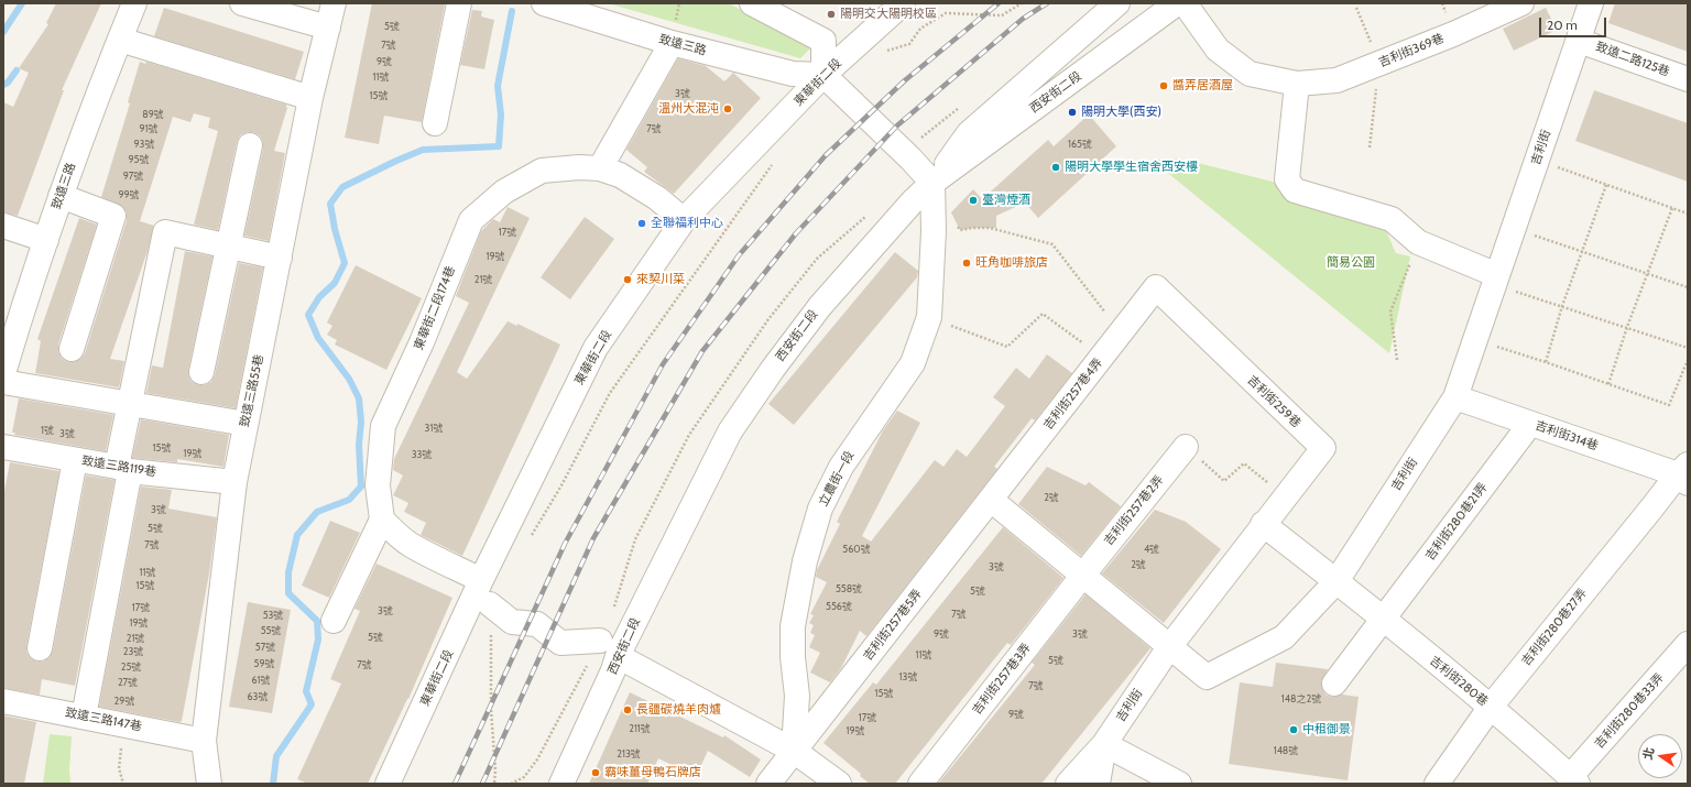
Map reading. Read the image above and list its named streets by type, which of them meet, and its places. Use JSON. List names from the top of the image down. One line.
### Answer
{"streets":{"street":["致遠三路","吉利街369巷","致遠二路125巷","東華街二段","西安街二段","吉利街","東華街二段174巷","致遠三路55巷","吉利街257巷4弄","吉利街259巷","吉利街314巷","致遠三路119巷","立農街一段","吉利街257巷2弄","吉利街280巷21弄","吉利街257巷5弄","吉利街280巷27弄","吉利街257巷3弄","吉利街280巷","吉利街280巷33弄","致遠三路147巷"]},"crossings":[["致遠三路","東華街二段"],["致遠二路125巷","吉利街"],["東華街二段","東華街二段174巷"],["西安街二段","立農街一段"],["吉利街","吉利街259巷"],["吉利街","吉利街314巷"],["吉利街","吉利街280巷"],["致遠三路55巷","致遠三路119巷"],["致遠三路55巷","致遠三路147巷"],["吉利街257巷4弄","吉利街259巷"],["吉利街257巷4弄","吉利街257巷5弄"],["吉利街314巷","吉利街280巷21弄"],["吉利街314巷","吉利街280巷27弄"],["立農街一段","吉利街257巷5弄"],["吉利街257巷2弄","吉利街257巷3弄"],["吉利街280巷21弄","吉利街280巷"],["吉利街280巷27弄","吉利街280巷"],["吉利街280巷","吉利街280巷33弄"]],"parks":["簡易公園"],"places":["陽明交大陽明校區","醬弄居酒屋","溫州大混沌","陽明大學(西安)","陽明大學學生宿舍西安樓","臺灣煙酒","全聯福利中心","旺角咖啡旅店","來契川菜","長疆碳燒羊肉爐","中租御景","霸味薑母鴨石牌店"],"house_numbers":["5號","7號","9號","11號","3號","15號","89號","91號","7號","93號","165號","95號","97號","99號","17號","19號","21號","31號","1號","3號","15號","19號","33號","2號","3號","5號","7號","560號","4號","2號","3號","11號","15號","558號","5號","556號","17號","3號","7號","53號","19號","55號","9號","3號","5號","21號","57號","23號","11號","5號","59號","7號","25號","13號","61號","27號","7號","15號","63號","148之2號","29號","9號","17號","211號","19號","148號","213號"],"scale_bar":"20 m","north":"left"}
